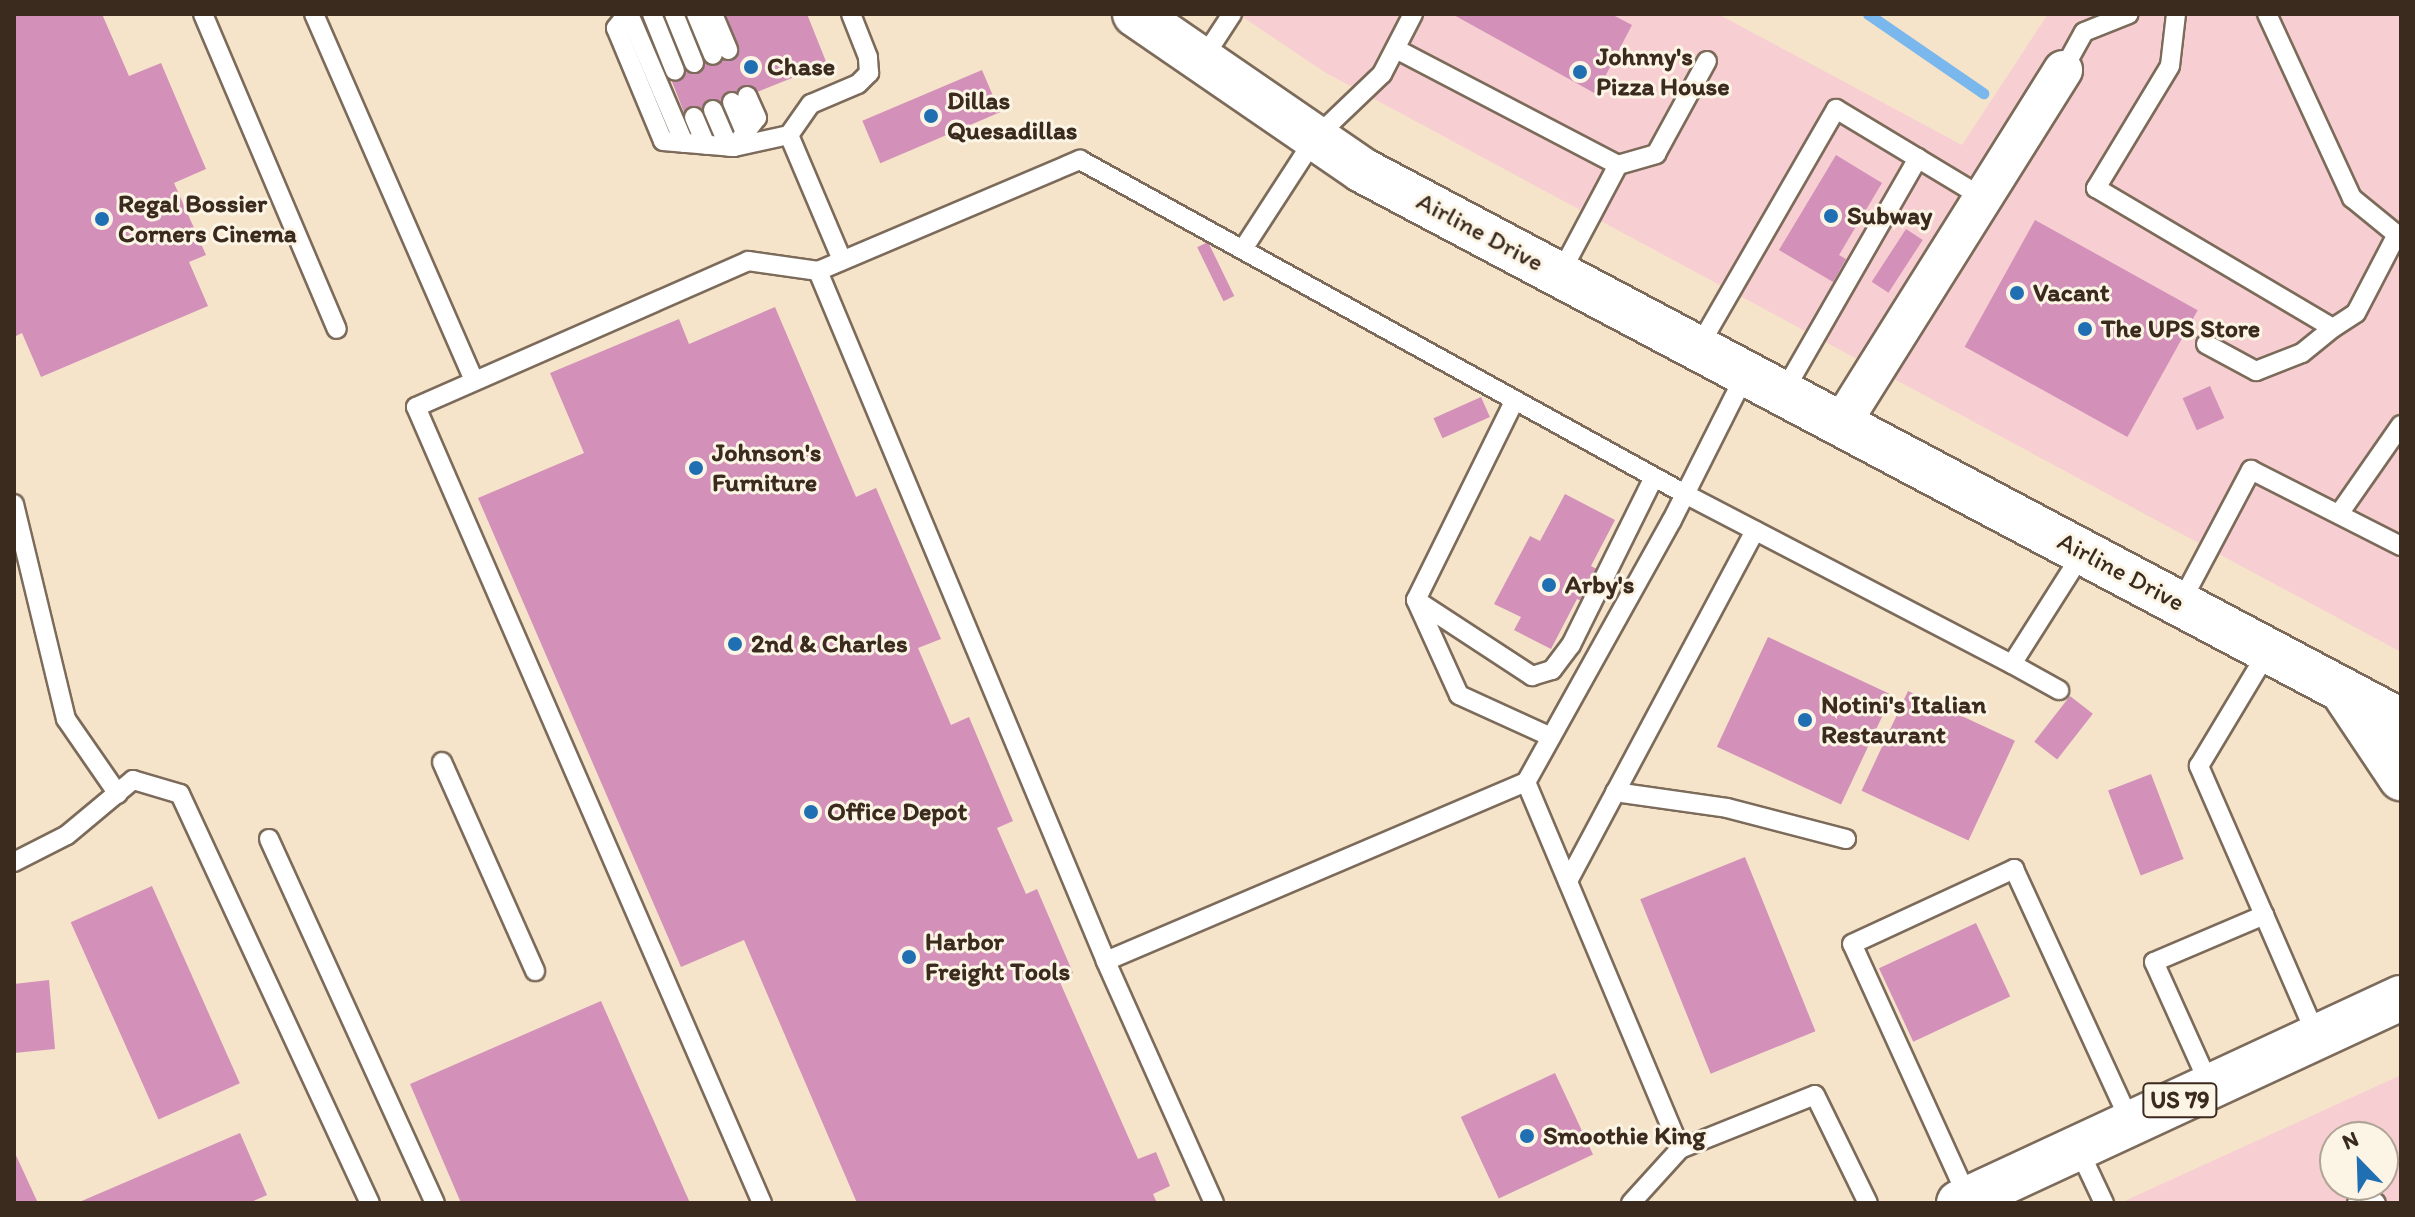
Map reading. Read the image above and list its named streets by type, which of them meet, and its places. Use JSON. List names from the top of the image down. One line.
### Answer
{"streets":{"main road":["Airline Drive","US 79"]},"places":["Chase","Johnny's Pizza House","Dillas Quesadillas","Subway","Regal Bossier Corners Cinema","Vacant","The UPS Store","Johnson's Furniture","Arby's","2nd & Charles","Notini's Italian Restaurant","Office Depot","Harbor Freight Tools","Smoothie King"],"north":"top left"}
